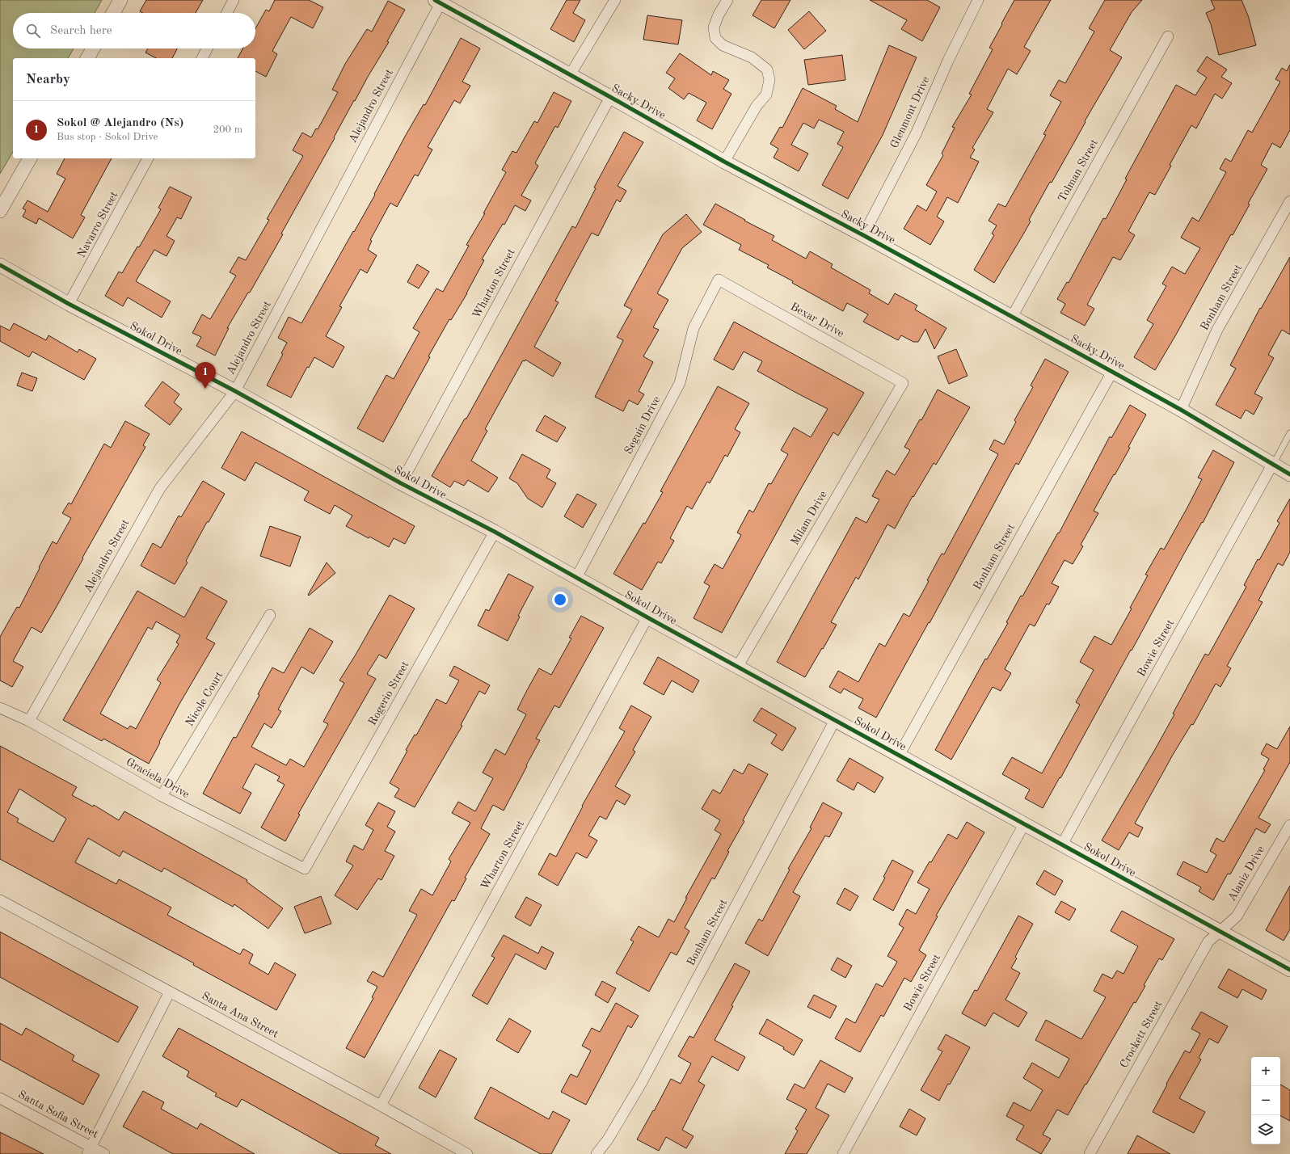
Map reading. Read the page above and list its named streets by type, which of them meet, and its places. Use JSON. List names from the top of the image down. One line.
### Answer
{"streets":{"street":["Sacky Drive","Alejandro Street","Glenmont Drive","Tolman Street","Navarro Street","Wharton Street","Bonham Street","Bexar Drive","Sokol Drive","Seguin Drive","Milam Drive","Bowie Street","Rogerio Street","Nicole Court","Graciela Drive","Alaniz Drive","Santa Ana Street","Crockett Street","Santa Sofia Street"]},"crossings":[["Sacky Drive","Alejandro Street"],["Sacky Drive","Glenmont Drive"],["Sacky Drive","Tolman Street"],["Sacky Drive","Wharton Street"],["Sacky Drive","Bonham Street"],["Sacky Drive","Bowie Street"],["Alejandro Street","Sokol Drive"],["Alejandro Street","Graciela Drive"],["Navarro Street","Sokol Drive"],["Wharton Street","Sokol Drive"],["Wharton Street","Santa Ana Street"],["Bonham Street","Sokol Drive"],["Bexar Drive","Seguin Drive"],["Bexar Drive","Milam Drive"],["Sokol Drive","Seguin Drive"],["Sokol Drive","Milam Drive"],["Sokol Drive","Bowie Street"],["Sokol Drive","Rogerio Street"],["Sokol Drive","Alaniz Drive"],["Sokol Drive","Crockett Street"],["Rogerio Street","Graciela Drive"],["Nicole Court","Graciela Drive"],["Alaniz Drive","Crockett Street"]],"page":{"search":"Search here","heading":"Nearby","list":[{"mark":"1","name":"Sokol @ Alejandro (Ns)","note":"Bus stop · Sokol Drive","value":"200 m"}],"pins":"1","map_buttons":["+","−"]}}
